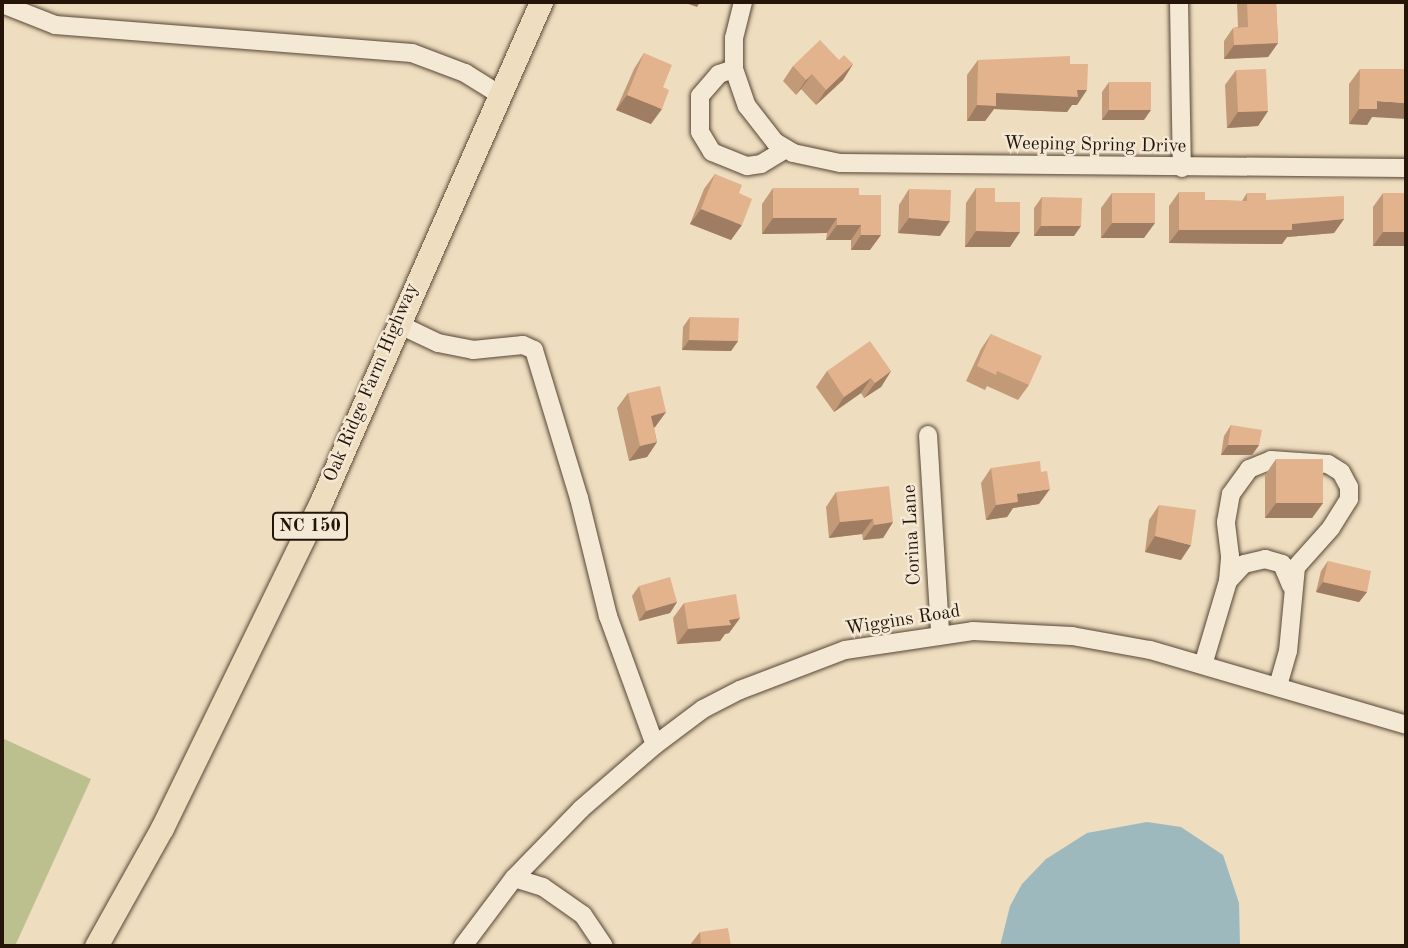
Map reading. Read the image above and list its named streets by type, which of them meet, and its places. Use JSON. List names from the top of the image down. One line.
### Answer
{"streets":{"main road":["Oak Ridge Farm Highway","NC 150"],"street":["Weeping Spring Drive","Corina Lane","Wiggins Road"]},"crossings":[["Corina Lane","Wiggins Road"]]}
